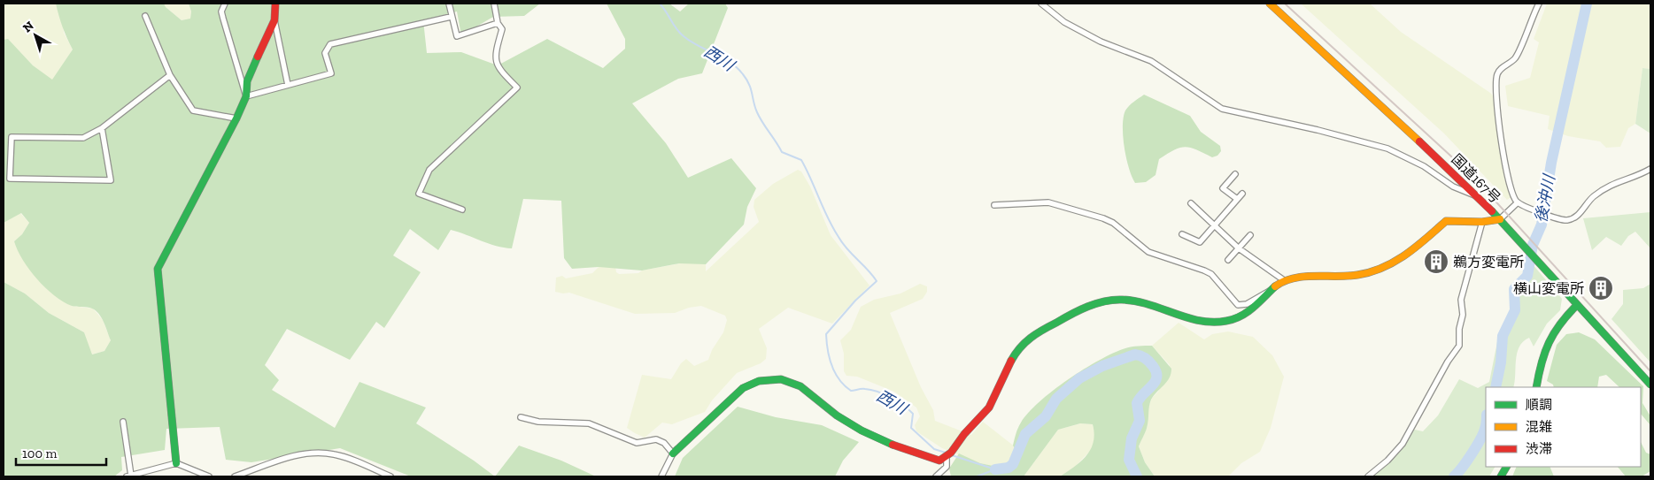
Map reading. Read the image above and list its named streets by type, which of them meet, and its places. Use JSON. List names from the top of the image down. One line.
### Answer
{"streets":{"street":["国道167号"]},"water":["西川","後沖川"],"places":{"building":["鵜方変電所","横山変電所"]},"legend":["順調","混雑","渋滞"],"scale_bar":"100 m","north":"top left"}
